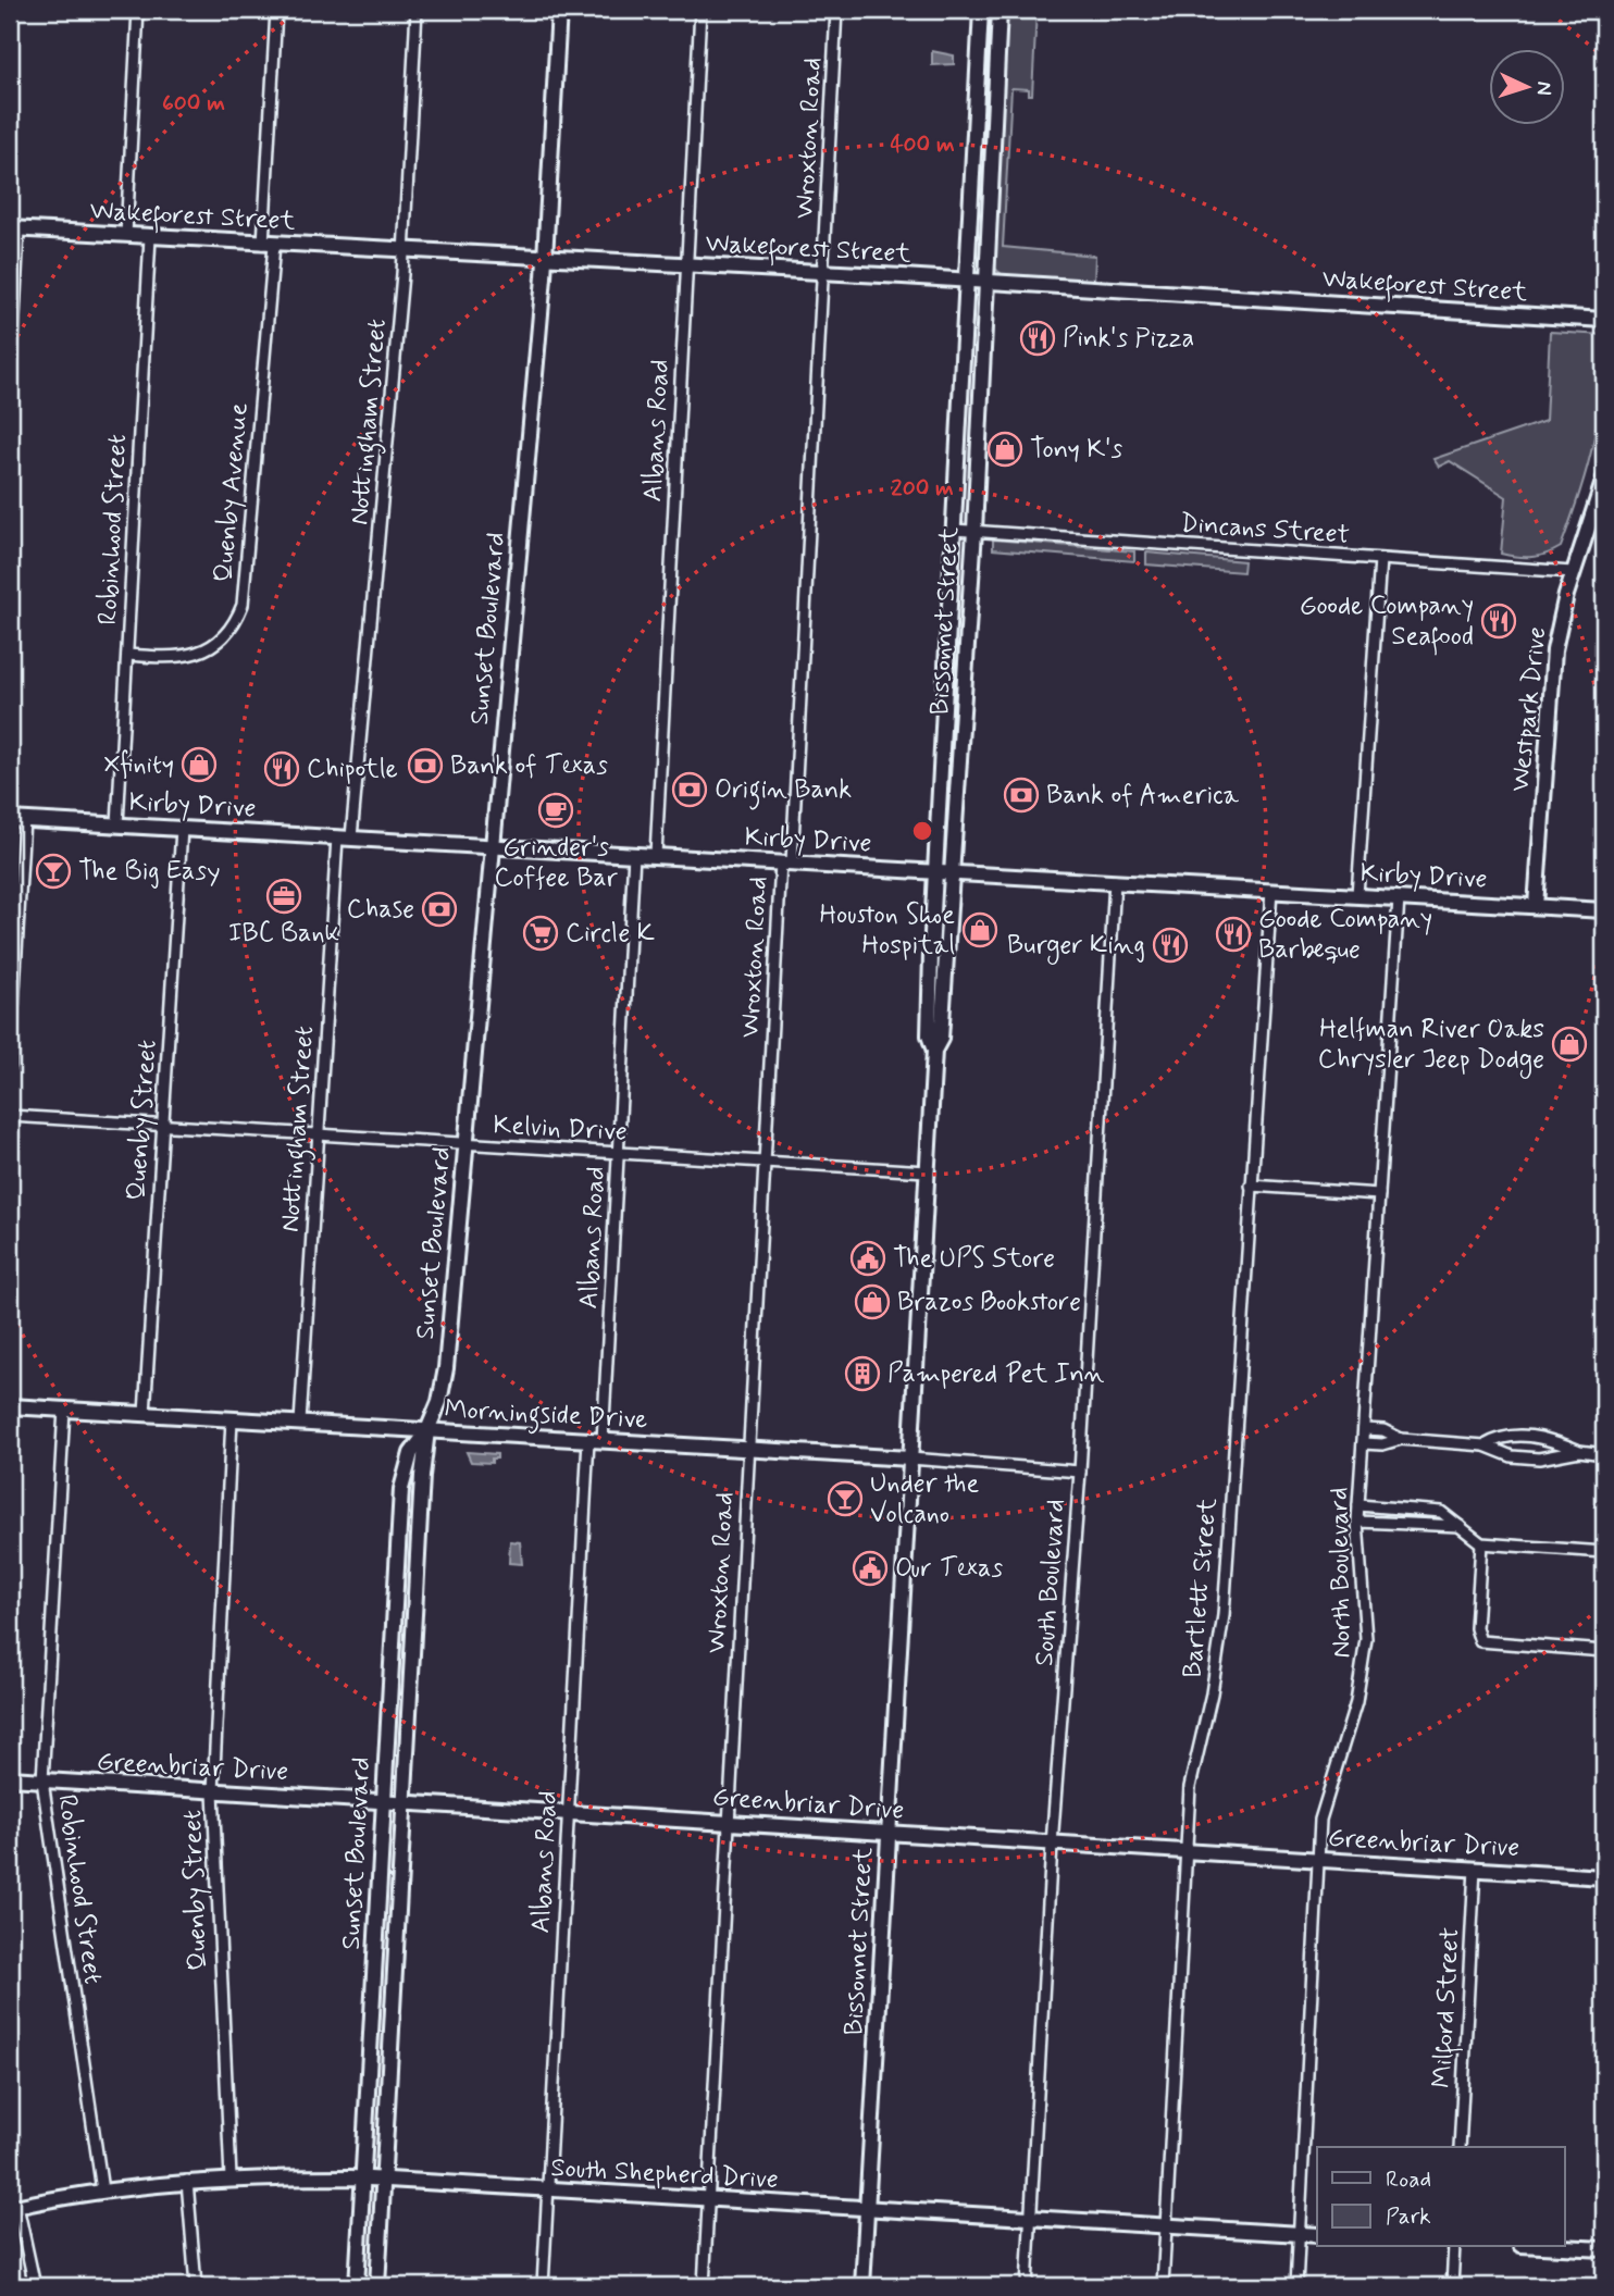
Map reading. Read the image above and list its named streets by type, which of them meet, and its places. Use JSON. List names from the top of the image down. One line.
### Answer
{"streets":{"main road":["Wakeforest Street","Bissonnet Street","Sunset Boulevard","Westpark Drive","Kirby Drive","Morningside Drive","Greenbriar Drive","South Shepherd Drive"],"street":["Wroxton Road","Nottingham Street","Albans Road","Quenby Avenue","Robinhood Street","Dincans Street","Quenby Street","Kelvin Drive","North Boulevard","South Boulevard","Bartlett Street","Milford Street"]},"crossings":[["Wroxton Road","Wakeforest Street"],["Wroxton Road","Kirby Drive"],["Wroxton Road","Kelvin Drive"],["Wroxton Road","Morningside Drive"],["Wroxton Road","Greenbriar Drive"],["Wroxton Road","South Shepherd Drive"],["Wakeforest Street","Nottingham Street"],["Wakeforest Street","Albans Road"],["Wakeforest Street","Quenby Avenue"],["Wakeforest Street","Robinhood Street"],["Wakeforest Street","Bissonnet Street"],["Wakeforest Street","Sunset Boulevard"],["Nottingham Street","Kirby Drive"],["Nottingham Street","Kelvin Drive"],["Nottingham Street","Morningside Drive"],["Albans Road","Kirby Drive"],["Albans Road","Kelvin Drive"],["Albans Road","Morningside Drive"],["Albans Road","Greenbriar Drive"],["Albans Road","South Shepherd Drive"],["Quenby Avenue","Robinhood Street"],["Robinhood Street","Kirby Drive"],["Robinhood Street","Morningside Drive"],["Robinhood Street","Greenbriar Drive"],["Robinhood Street","South Shepherd Drive"],["Dincans Street","Bissonnet Street"],["Dincans Street","Westpark Drive"],["Bissonnet Street","Kirby Drive"],["Bissonnet Street","Kelvin Drive"],["Bissonnet Street","Morningside Drive"],["Bissonnet Street","Greenbriar Drive"],["Bissonnet Street","South Shepherd Drive"],["Sunset Boulevard","Kirby Drive"],["Sunset Boulevard","Kelvin Drive"],["Sunset Boulevard","Morningside Drive"],["Sunset Boulevard","Greenbriar Drive"],["Sunset Boulevard","South Shepherd Drive"],["Westpark Drive","Kirby Drive"],["Kirby Drive","Quenby Street"],["Kirby Drive","North Boulevard"],["Kirby Drive","South Boulevard"],["Kirby Drive","Bartlett Street"],["Quenby Street","Kelvin Drive"],["Quenby Street","Morningside Drive"],["Quenby Street","Greenbriar Drive"],["Quenby Street","South Shepherd Drive"],["Morningside Drive","South Boulevard"],["North Boulevard","Greenbriar Drive"],["North Boulevard","South Shepherd Drive"],["South Boulevard","Greenbriar Drive"],["South Boulevard","South Shepherd Drive"],["Bartlett Street","Greenbriar Drive"],["Bartlett Street","South Shepherd Drive"],["Greenbriar Drive","Milford Street"]],"places":{"restaurant":["Pink's Pizza","Goode Company Seafood","Chipotle","Goode Company Barbeque","Burger King"],"shop":["Tony K's","Xfinity","Houston Shoe Hospital","Helfman River Oaks Chrysler Jeep Dodge","Brazos Bookstore"],"bank":["Bank of Texas","Origin Bank","Bank of America","Chase"],"cafe":["Grinder's Coffee Bar"],"bar":["The Big Easy","Under the Volcano"],"office":["IBC Bank"],"supermarket":["Circle K"],"public building":["The UPS Store","Our Texas"],"building":["Pampered Pet Inn"]},"legend":["Road","Park"],"north":"right","rings":["600 m","400 m","200 m"]}
